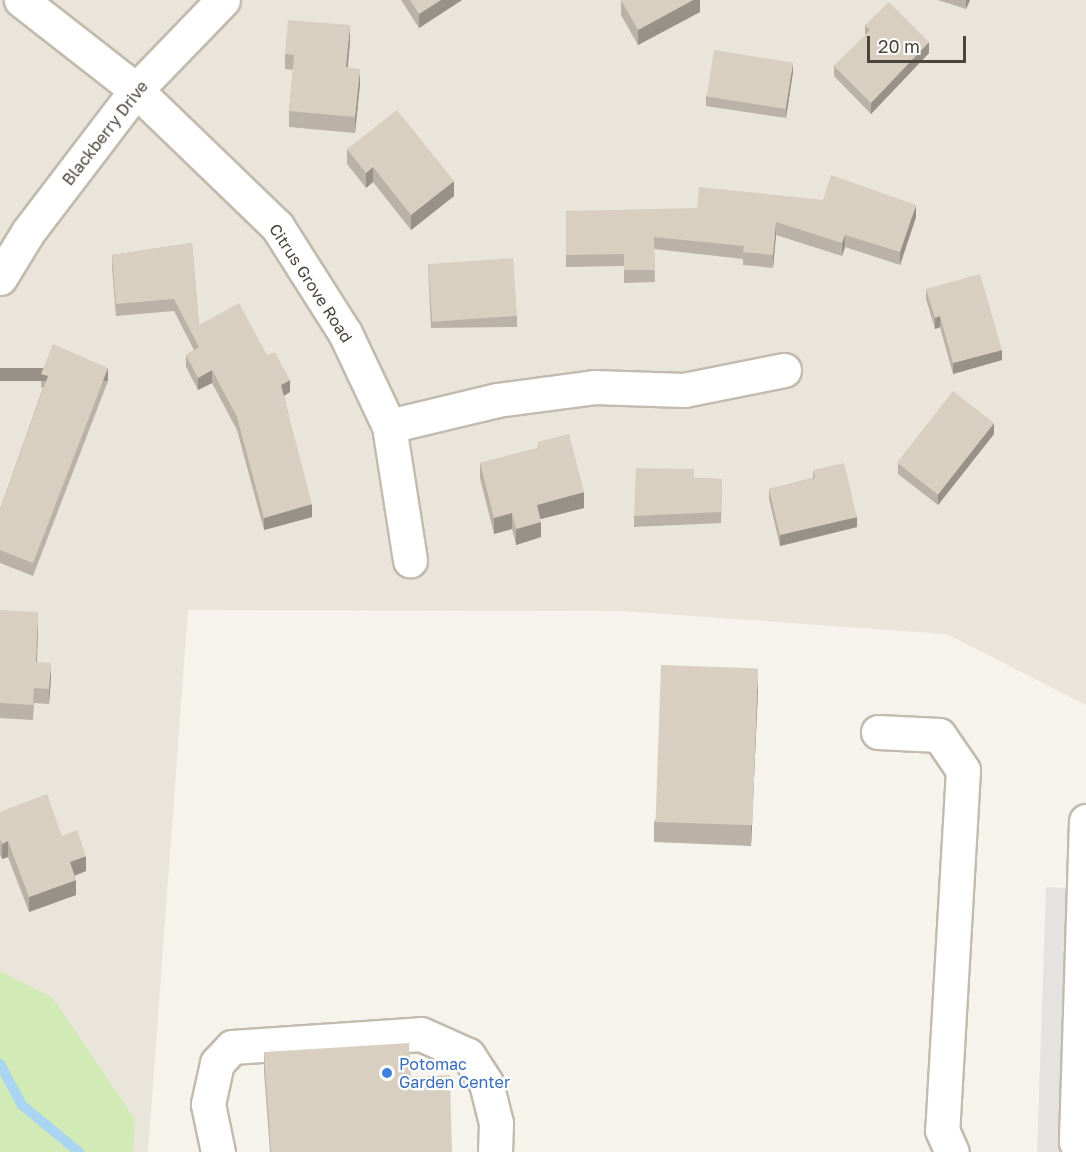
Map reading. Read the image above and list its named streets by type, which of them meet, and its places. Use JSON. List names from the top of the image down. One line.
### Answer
{"streets":{"street":["Blackberry Drive","Citrus Grove Road"]},"crossings":[["Blackberry Drive","Citrus Grove Road"]],"places":["Potomac Garden Center"],"scale_bar":"20 m"}
